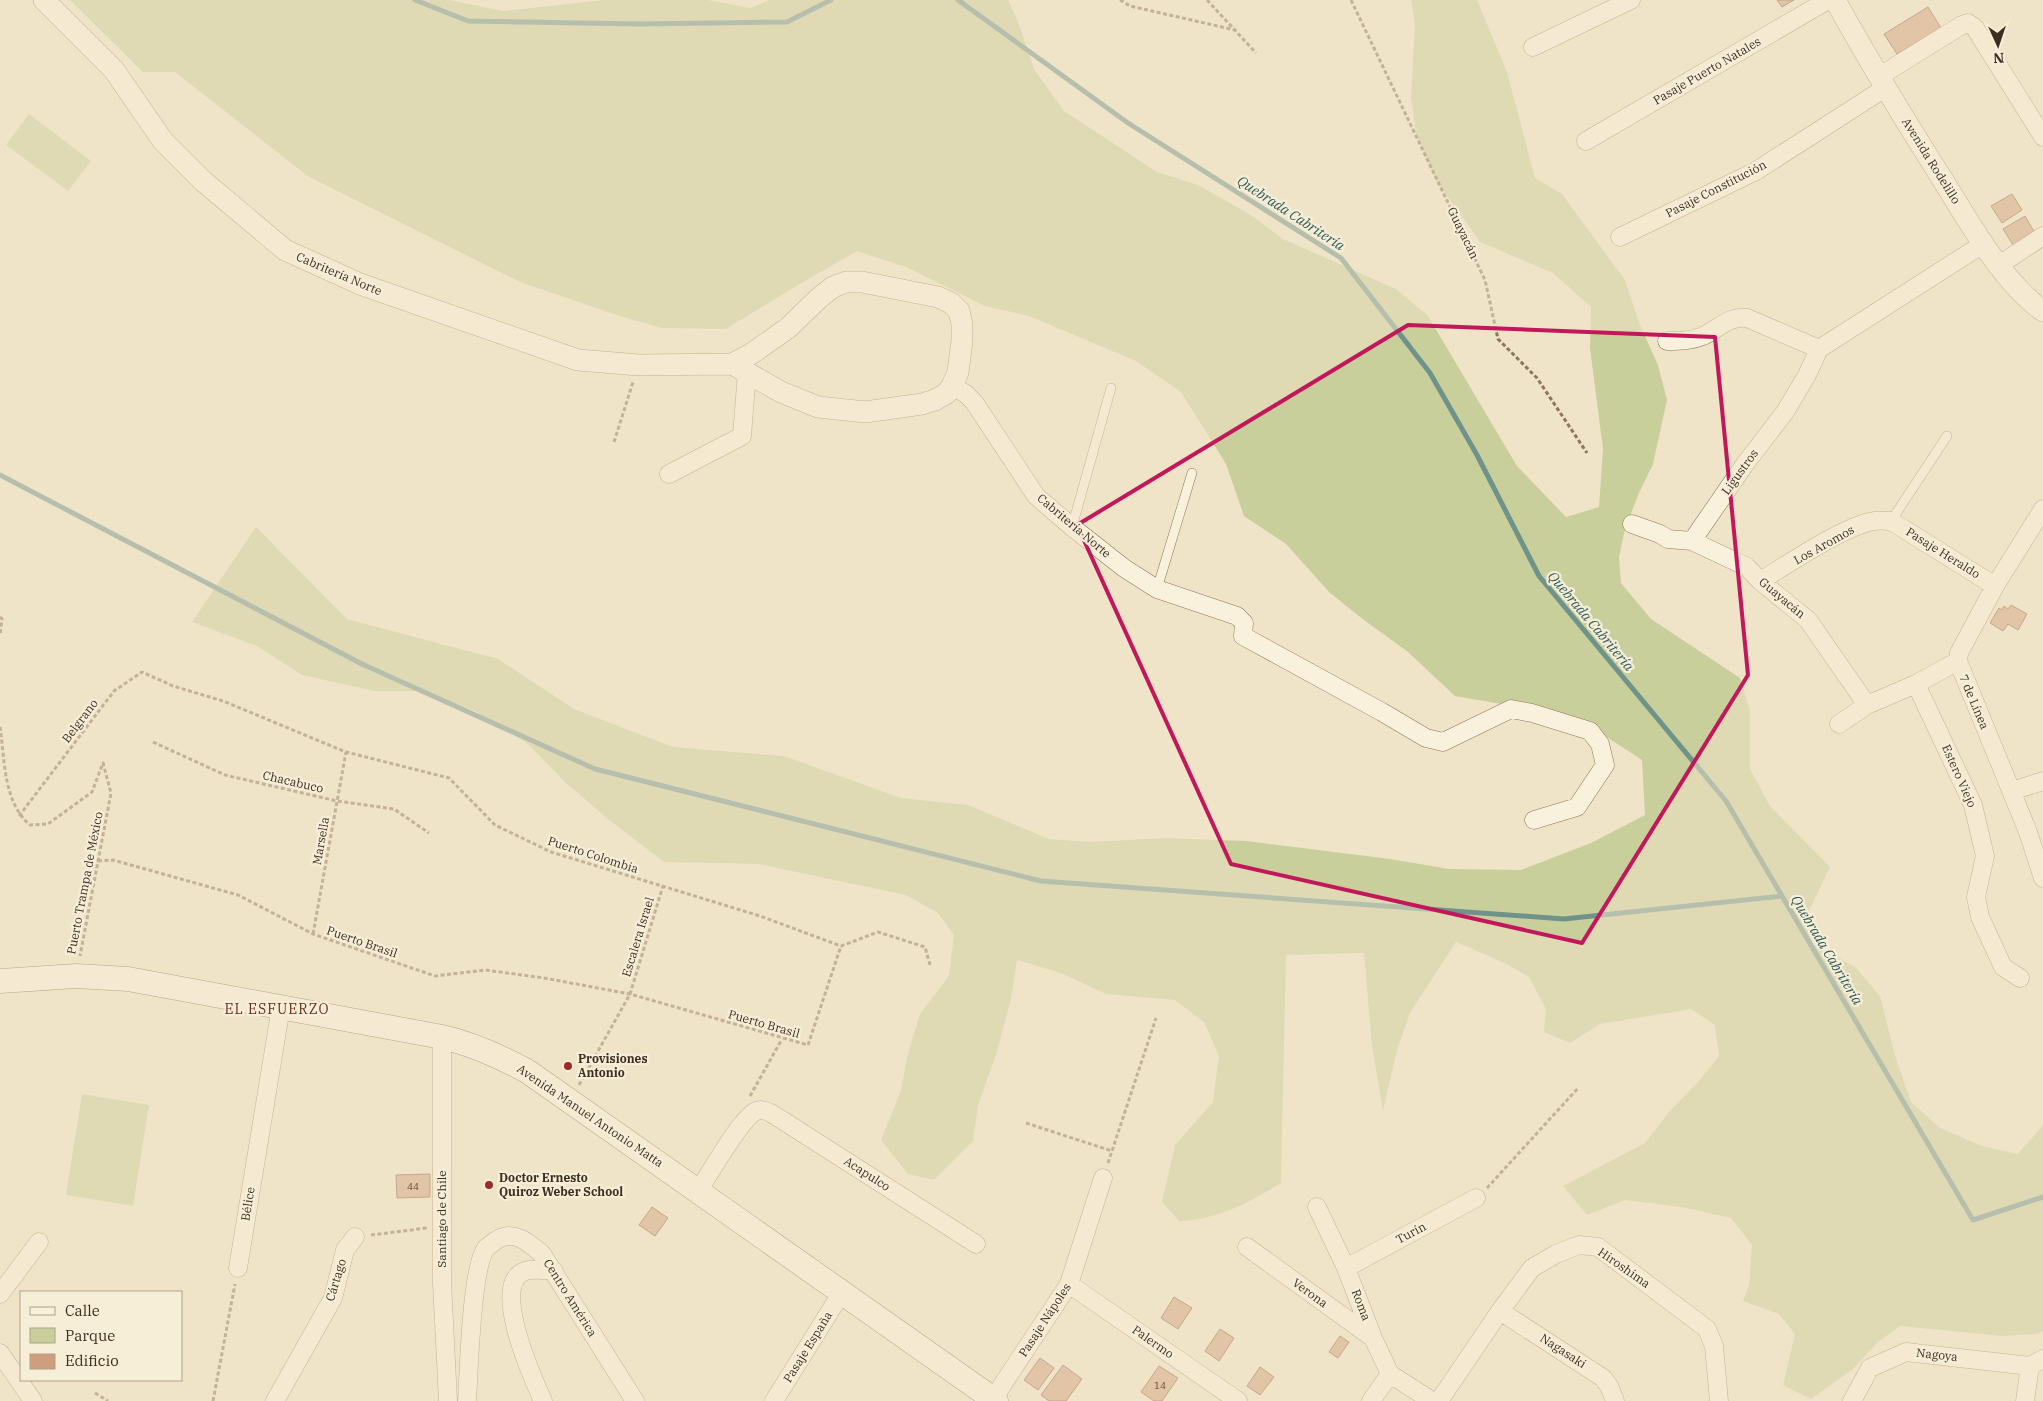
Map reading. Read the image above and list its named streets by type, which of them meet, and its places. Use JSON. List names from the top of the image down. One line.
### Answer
{"streets":{"main road":["Avenida Manuel Antonio Matta"],"street":["Pasaje Puerto Natales","Avenida Rodelillo","Pasaje Constitución","Guayacán","Cabritería Norte","Ligustros","Los Aromos","Pasaje Heraldo","7 de Línea","Estero Viejo","Acapulco","Bélice","Santiago de Chile","Turín","Hiroshima","Cártago","Verona","Centro América","Roma","Pasaje Nápoles","Palermo","Pasaje España","Nagasaki","Nagoya"],"path":["Belgrano","Chacabuco","Marsella","Puerto Colombia","Puerto Trampa de México","Escalera Israel","Puerto Brasil"]},"crossings":[["Avenida Rodelillo","Pasaje Constitución"],["Guayacán","Ligustros"],["Guayacán","Los Aromos"],["Los Aromos","Pasaje Heraldo"],["Pasaje Heraldo","7 de Línea"],["Belgrano","Puerto Colombia"],["Belgrano","Puerto Trampa de México"],["Chacabuco","Marsella"],["Marsella","Puerto Colombia"],["Marsella","Puerto Brasil"],["Puerto Colombia","Escalera Israel"],["Puerto Colombia","Puerto Brasil"],["Puerto Trampa de México","Puerto Brasil"],["Puerto Trampa de México","Avenida Manuel Antonio Matta"],["Escalera Israel","Puerto Brasil"],["Avenida Manuel Antonio Matta","Bélice"],["Avenida Manuel Antonio Matta","Santiago de Chile"],["Avenida Manuel Antonio Matta","Pasaje Nápoles"],["Avenida Manuel Antonio Matta","Pasaje España"],["Turín","Roma"],["Hiroshima","Nagasaki"],["Verona","Roma"],["Pasaje Nápoles","Palermo"]],"districts":["EL ESFUERZO"],"water":["Quebrada Cabritería"],"places":["Provisiones Antonio","Doctor Ernesto Quiroz Weber School"],"house_numbers":["44","14"],"legend":["Calle","Parque","Edificio"],"north":"bottom"}
